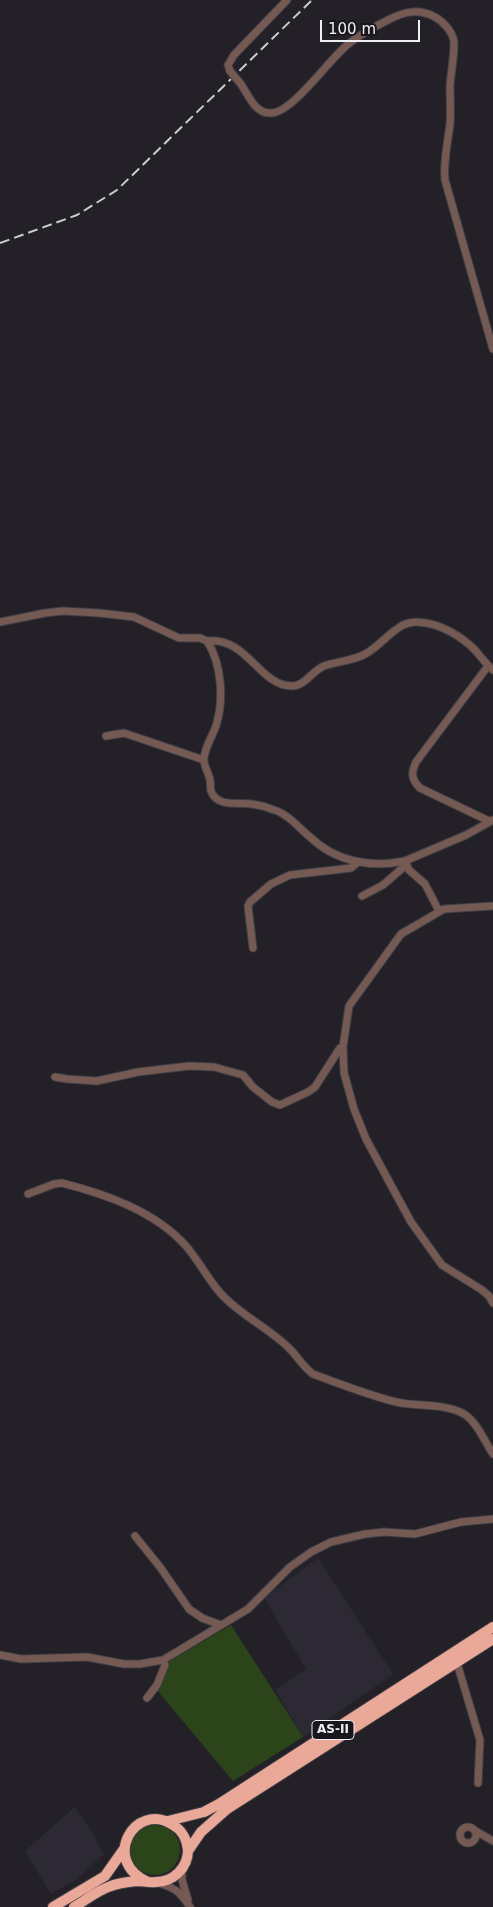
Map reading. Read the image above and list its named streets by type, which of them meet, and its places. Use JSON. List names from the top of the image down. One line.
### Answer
{"streets":{"highway":["AS-II"]},"scale_bar":"100 m"}
